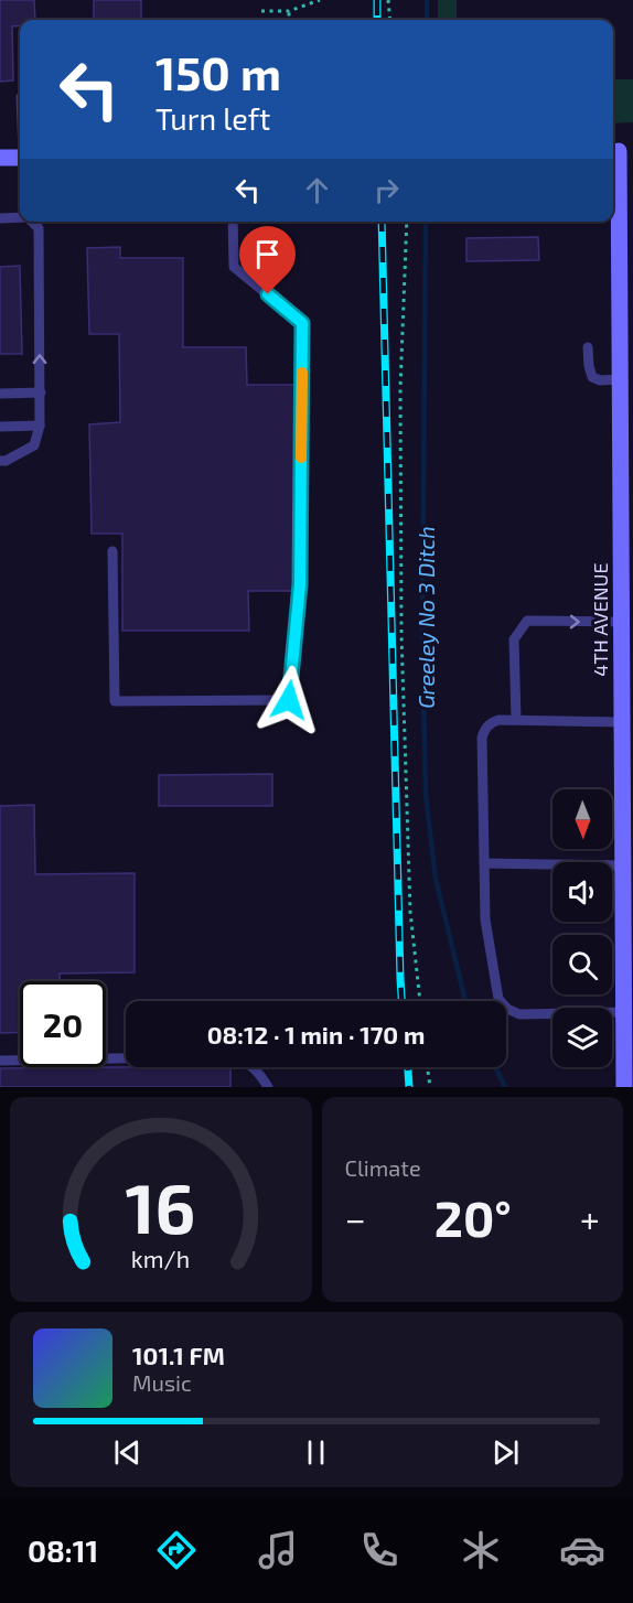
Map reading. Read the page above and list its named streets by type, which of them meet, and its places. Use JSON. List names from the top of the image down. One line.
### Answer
{"streets":{"street":["4TH AVENUE"]},"water":["Greeley No 3 Ditch"],"north":"bottom","page":{"turn":["150 m","Turn left"],"limit":"20","trip":"08:12 · 1 min · 170 m","tile":"Climate","heat":["−","20°","+"],"song":["101.1 FM","Music"],"tabs":"08:11","gauge":["16","km/h"]}}
